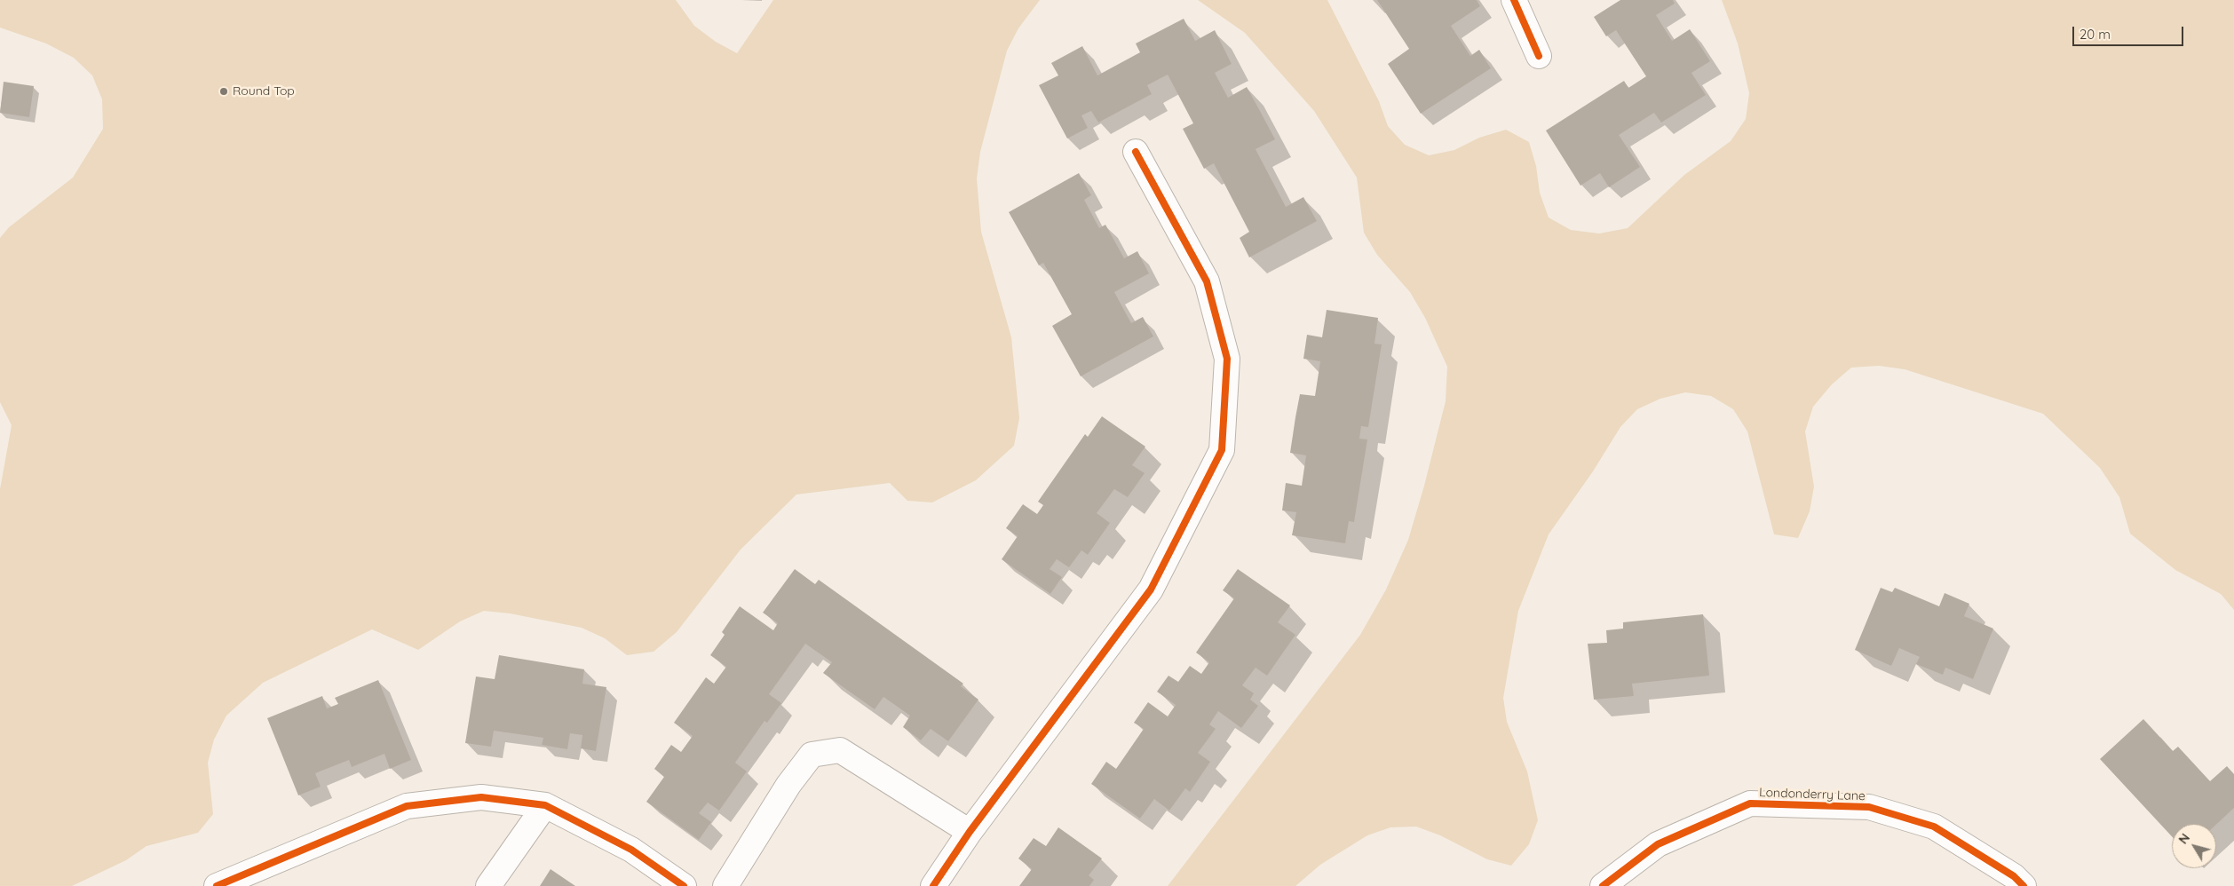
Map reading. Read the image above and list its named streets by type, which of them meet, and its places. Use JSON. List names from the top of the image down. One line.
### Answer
{"streets":{"street":["Londonderry Lane"]},"places":["Round Top"],"scale_bar":"20 m","north":"top left"}
